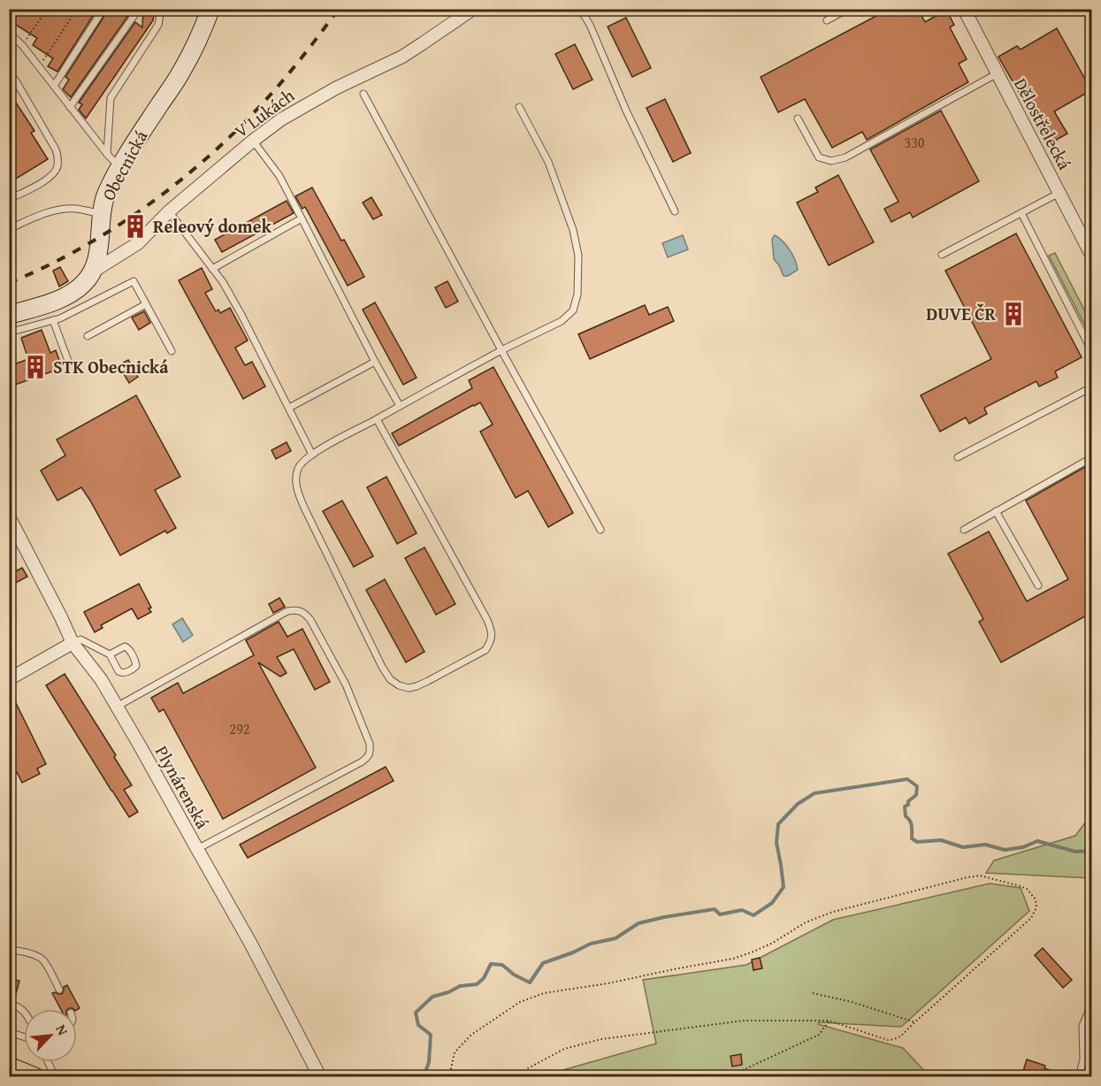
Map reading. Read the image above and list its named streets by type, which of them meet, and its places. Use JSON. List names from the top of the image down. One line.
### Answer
{"streets":{"street":["V Lukách","Dělostřelecká","Obecnická","Plynárenská"]},"crossings":[["V Lukách","Obecnická"]],"places":{"building":["Releový domek","DUVE ČR","STK Obecnická"]},"house_numbers":["330","292"],"north":"top right"}
